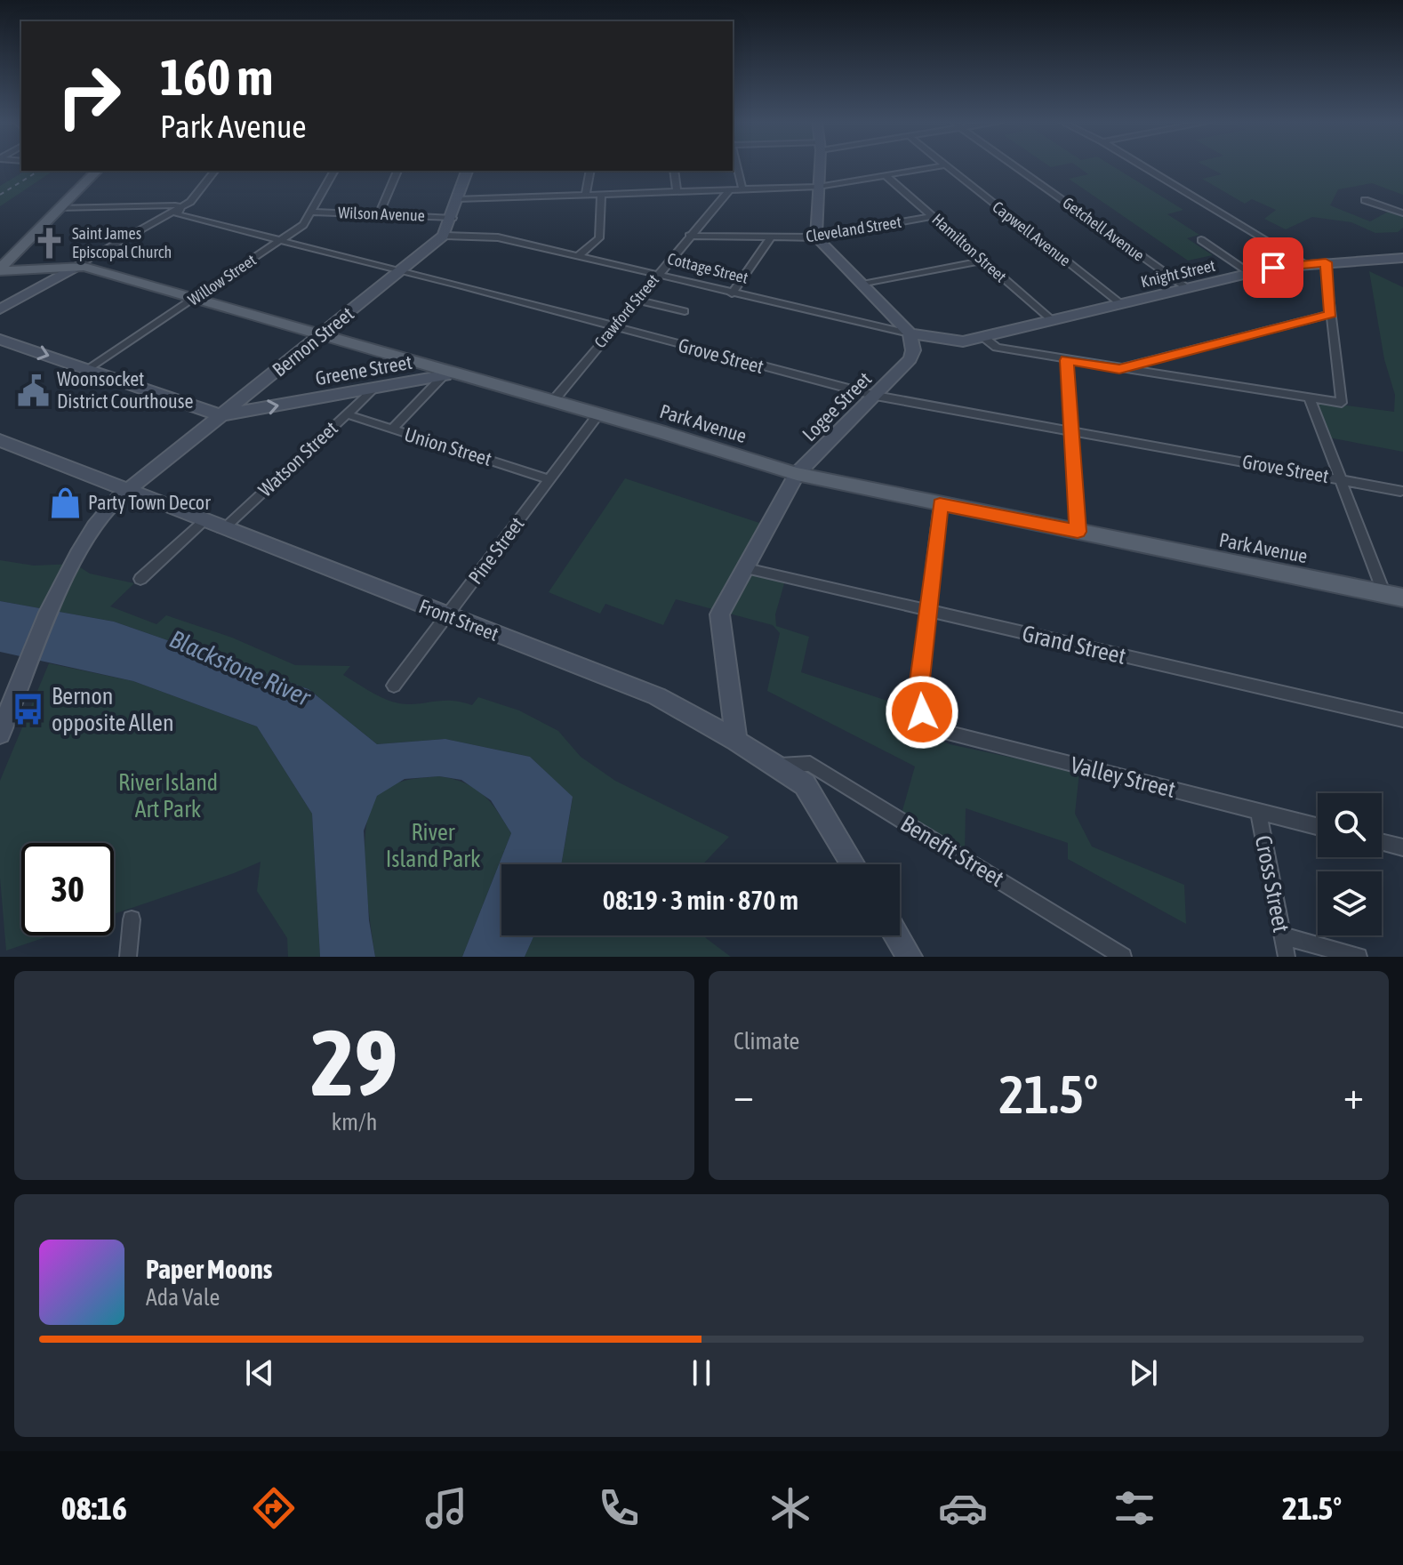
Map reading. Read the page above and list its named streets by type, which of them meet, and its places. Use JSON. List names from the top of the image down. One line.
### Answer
{"streets":{"main road":["Park Avenue"],"street":["Wilson Avenue","Cleveland Street","Getchell Avenue","Capwell Avenue","Hamilton Street","Cottage Street","Knight Street","Willow Street","Crawford Street","Bernon Street","Grove Street","Greene Street","Logee Street","Union Street","Watson Street","Pine Street","Front Street","Grand Street","Valley Street","Benefit Street","Cross Street"]},"crossings":[["Wilson Avenue","Willow Street"],["Wilson Avenue","Bernon Street"],["Cleveland Street","Hamilton Street"],["Cleveland Street","Crawford Street"],["Getchell Avenue","Knight Street"],["Capwell Avenue","Knight Street"],["Hamilton Street","Knight Street"],["Cottage Street","Knight Street"],["Cottage Street","Crawford Street"],["Cottage Street","Bernon Street"],["Cottage Street","Logee Street"],["Willow Street","Grove Street"],["Willow Street","Greene Street"],["Willow Street","Park Avenue"],["Crawford Street","Grove Street"],["Crawford Street","Park Avenue"],["Bernon Street","Grove Street"],["Bernon Street","Greene Street"],["Bernon Street","Park Avenue"],["Bernon Street","Front Street"],["Grove Street","Logee Street"],["Greene Street","Park Avenue"],["Greene Street","Watson Street"],["Logee Street","Park Avenue"],["Logee Street","Front Street"],["Logee Street","Grand Street"],["Park Avenue","Pine Street"],["Union Street","Watson Street"],["Union Street","Pine Street"],["Watson Street","Front Street"],["Pine Street","Front Street"],["Front Street","Benefit Street"],["Grand Street","Valley Street"],["Valley Street","Cross Street"]],"one_way":["Greene Street"],"water":["Blackstone River"],"parks":["River Island Art Park","River Island Park"],"places":{"church":["Saint James Episcopal Church"],"public building":["Woonsocket District Courthouse"],"shop":["Party Town Decor"],"bus stop":["Bernon opposite Allen"]},"page":{"turn":["160 m","Park Avenue"],"limit":"30","trip":"08:19 · 3 min · 870 m","tile":[["29","km/h"],"Climate"],"heat":["−","21.5°","+"],"song":["Paper Moons","Ada Vale"],"tabs":["08:16","21.5°"]}}
